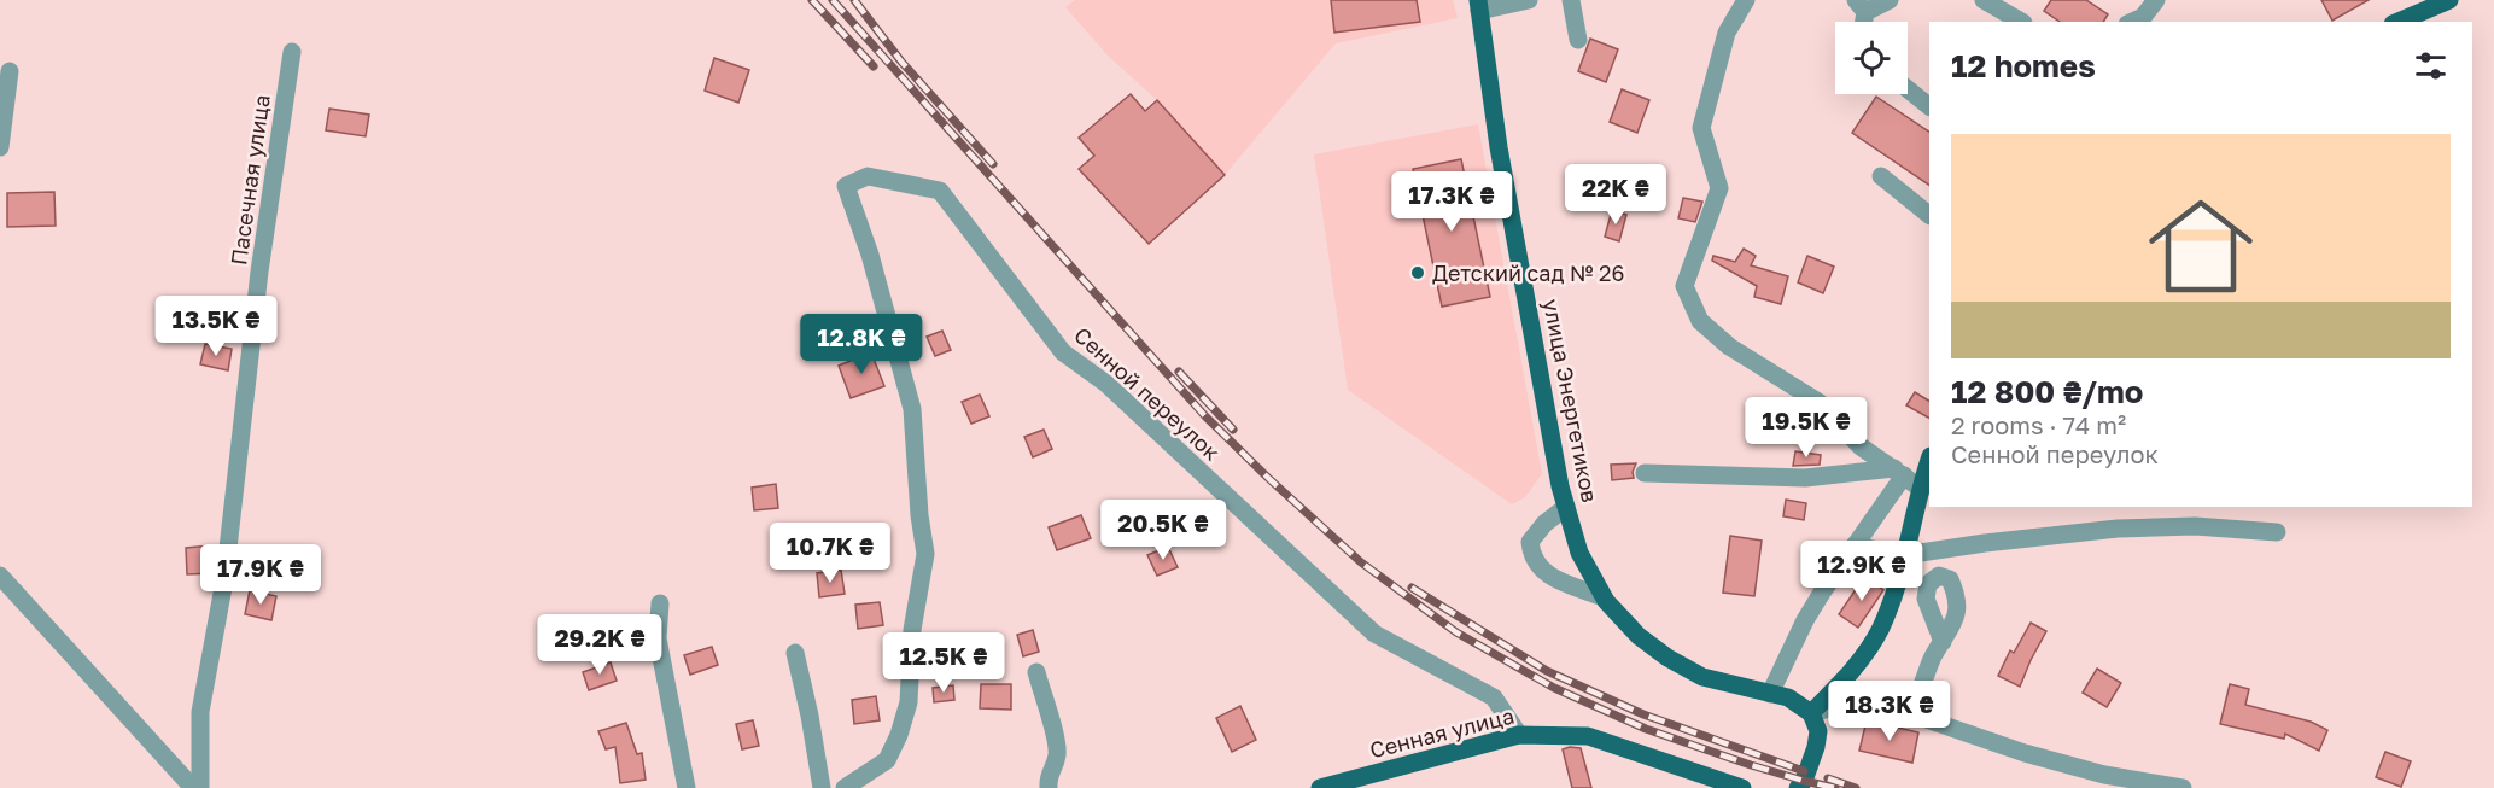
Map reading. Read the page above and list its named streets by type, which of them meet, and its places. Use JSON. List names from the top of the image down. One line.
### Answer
{"streets":{"main road":["улица Энергетиков","Сенная улица"],"street":["Пасечная улица","Сенной переулок"]},"crossings":[["Сенной переулок","Сенная улица"]],"places":["Детский сад № 26"],"page":{"heading":"12 homes","list":[{"name":"12 800 ₴/mo","note":"2 rooms · 74 m² · Сенной переулок"}],"price":["22K ₴","17.3K ₴","13.5K ₴","12.8K ₴","19.5K ₴","20.5K ₴","10.7K ₴","12.9K ₴","17.9K ₴","29.2K ₴","12.5K ₴","18.3K ₴"]}}
